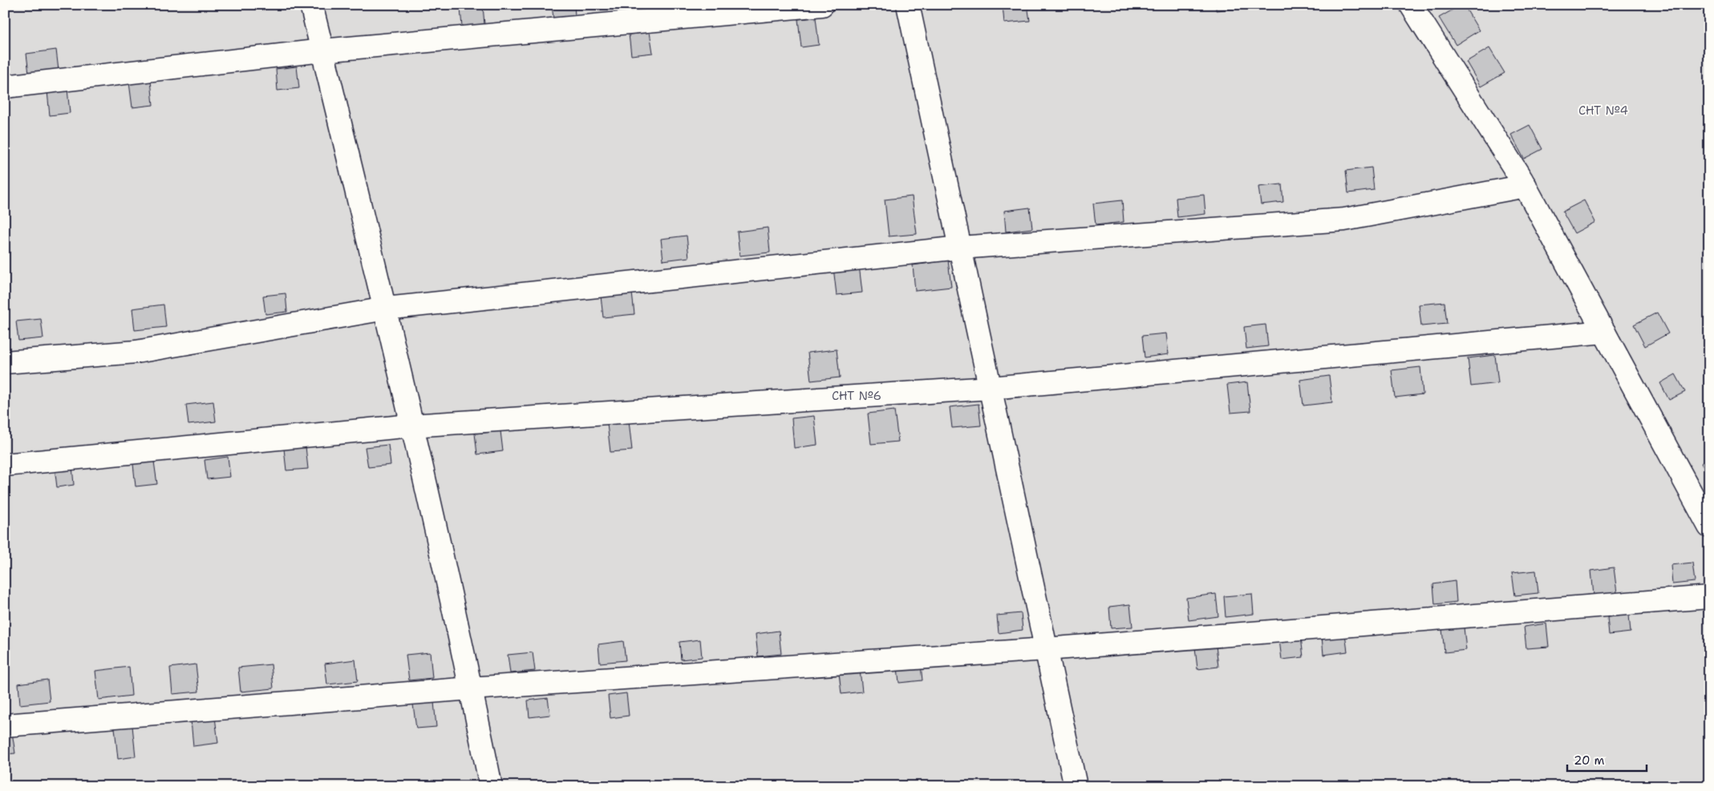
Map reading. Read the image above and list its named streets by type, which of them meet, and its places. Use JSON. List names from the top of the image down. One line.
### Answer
{"parks":["СНТ №4","СНТ №6"],"scale_bar":"20 m"}
